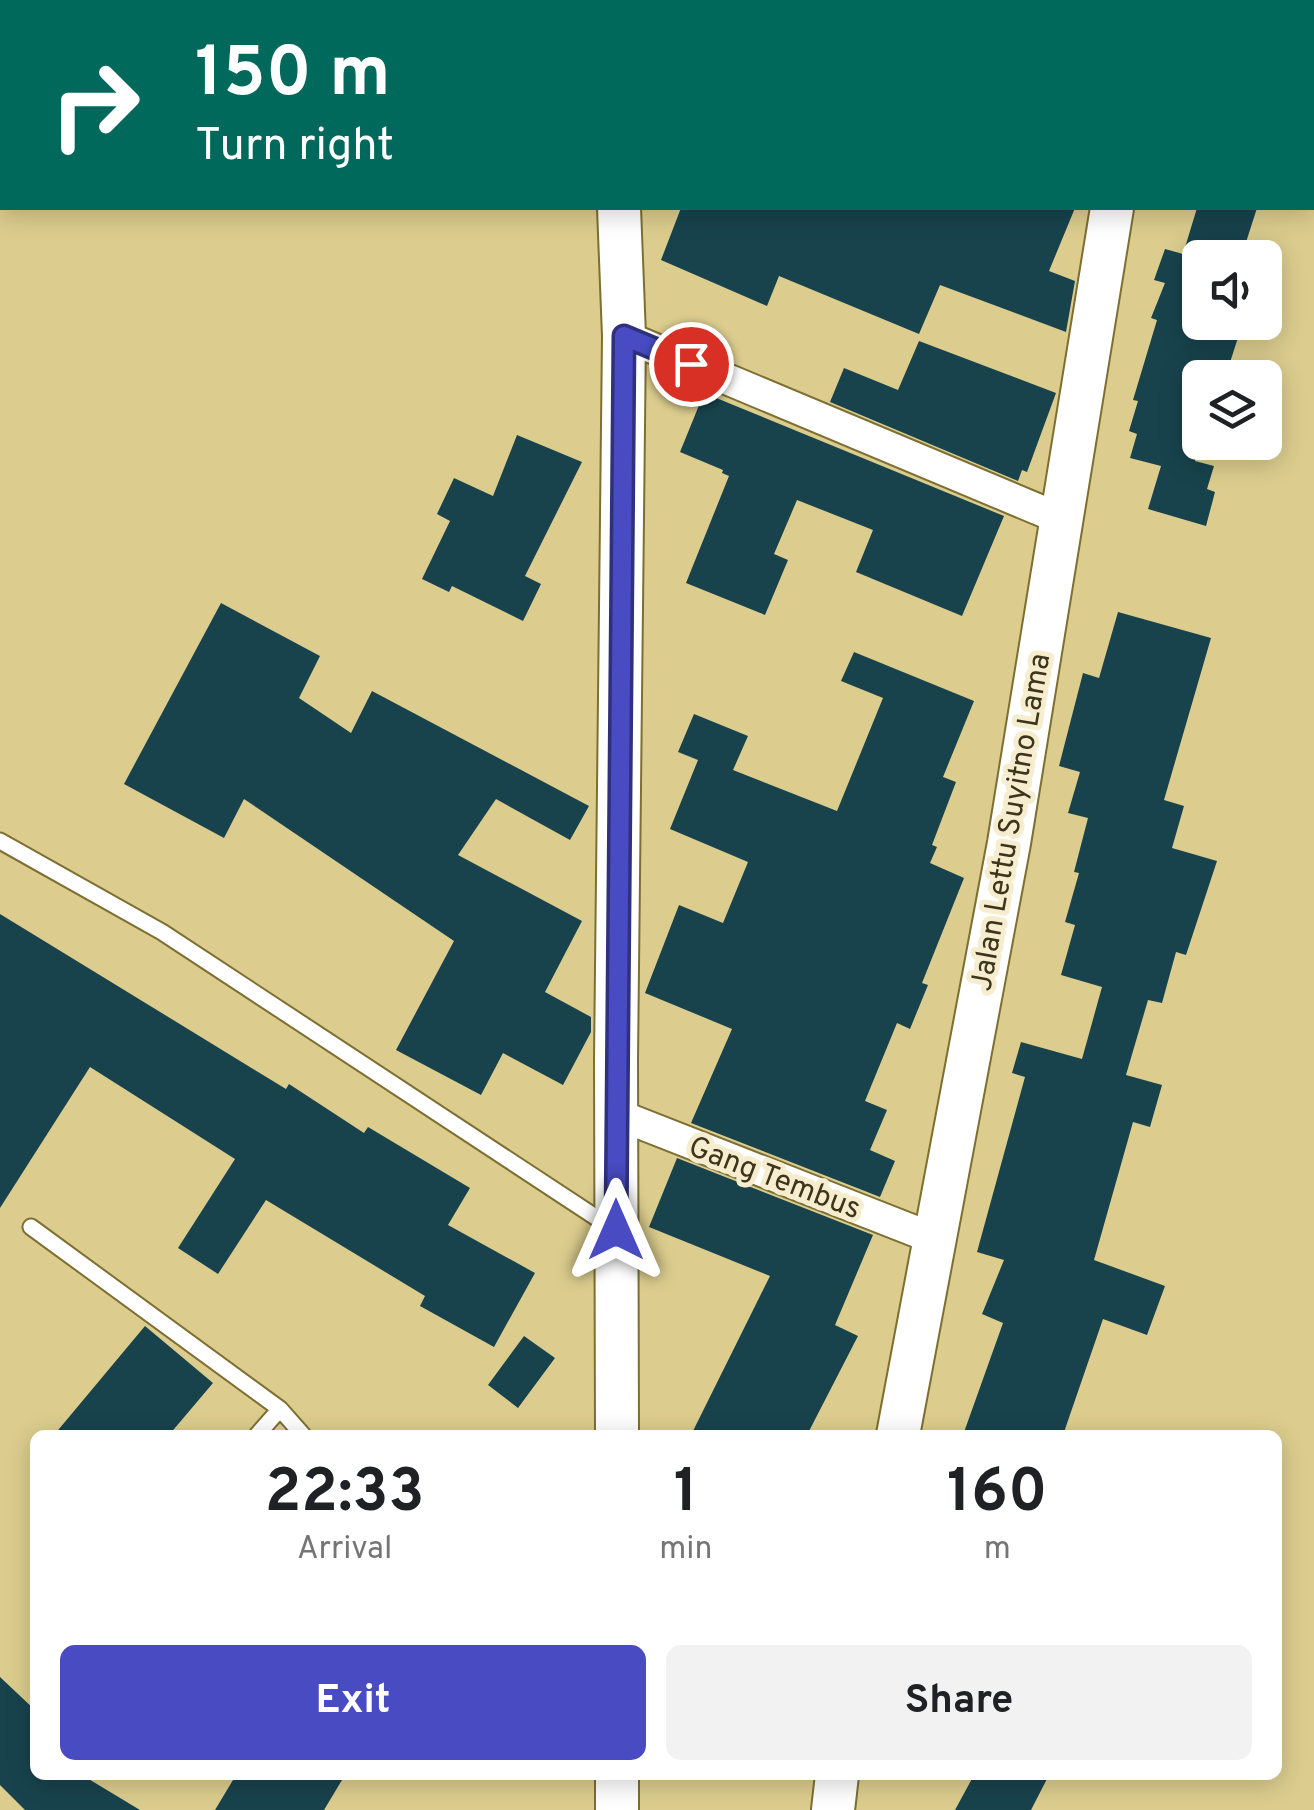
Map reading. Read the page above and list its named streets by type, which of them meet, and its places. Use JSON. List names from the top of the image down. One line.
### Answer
{"streets":{"main road":["Jalan Lettu Suyitno Lama"],"street":["Gang Tembus"]},"crossings":[["Jalan Lettu Suyitno Lama","Gang Tembus"]],"page":{"turn":["150 m","Turn right"],"eta":["22:33","Arrival","1","min","160","m"],"buttons":["Exit","Share"]}}
